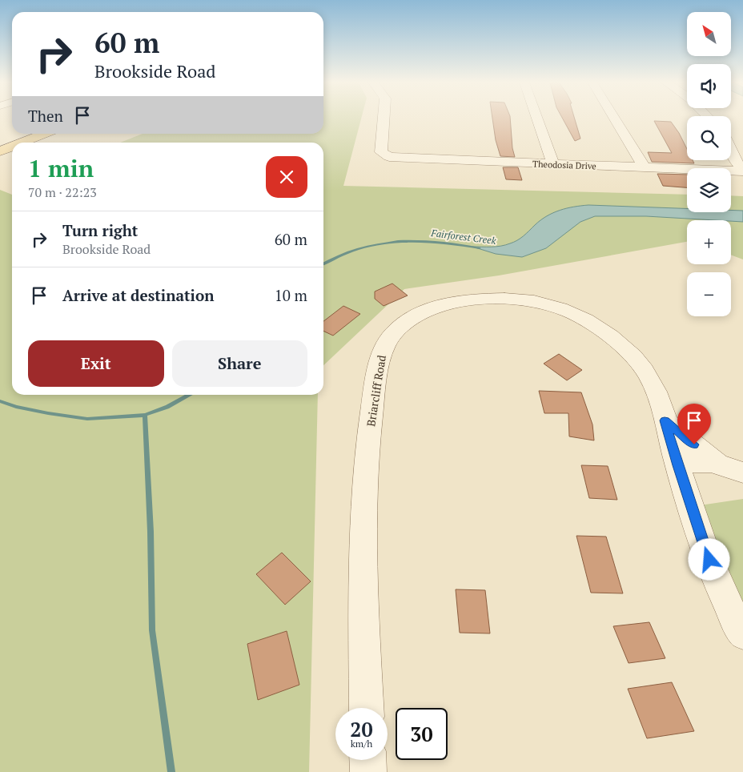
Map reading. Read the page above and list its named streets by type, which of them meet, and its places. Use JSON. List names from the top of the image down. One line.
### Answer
{"streets":{"street":["Theodosia Drive","Briarcliff Road"]},"water":["Fairforest Creek"],"north":"top left","page":{"map_buttons":["+","−"],"turn":["60 m","Brookside Road"],"then":"Then","heading":["1 min","70 m · 22:23"],"list":[{"name":"Turn right","note":"Brookside Road","value":"60 m"},{"name":"Arrive at destination","value":"10 m"}],"buttons":["Exit","Share"],"speed":"20 km/h","limit":"30"}}
